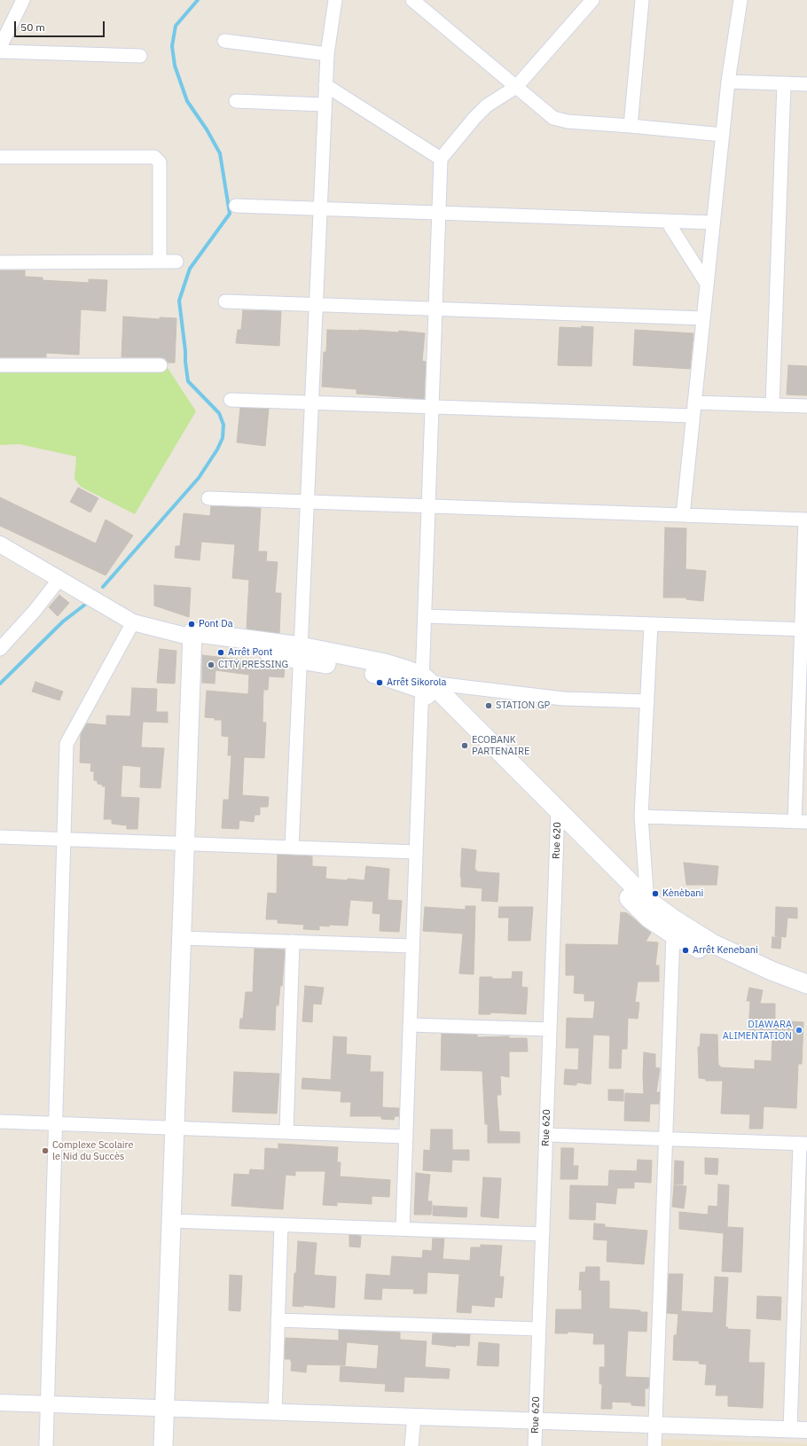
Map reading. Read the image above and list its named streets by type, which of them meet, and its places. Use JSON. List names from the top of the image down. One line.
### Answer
{"streets":{"street":["Rue 620"]},"places":["Pont Da","Arrêt Pont","CITY PRESSING","Arrêt Sikorola","STATION GP","ECOBANK PARTENAIRE","Kènèbani","Arrêt Kenebani","DIAWARA ALIMENTATION","Complexe Scolaire le Nid du Succès"],"scale_bar":"50 m"}
